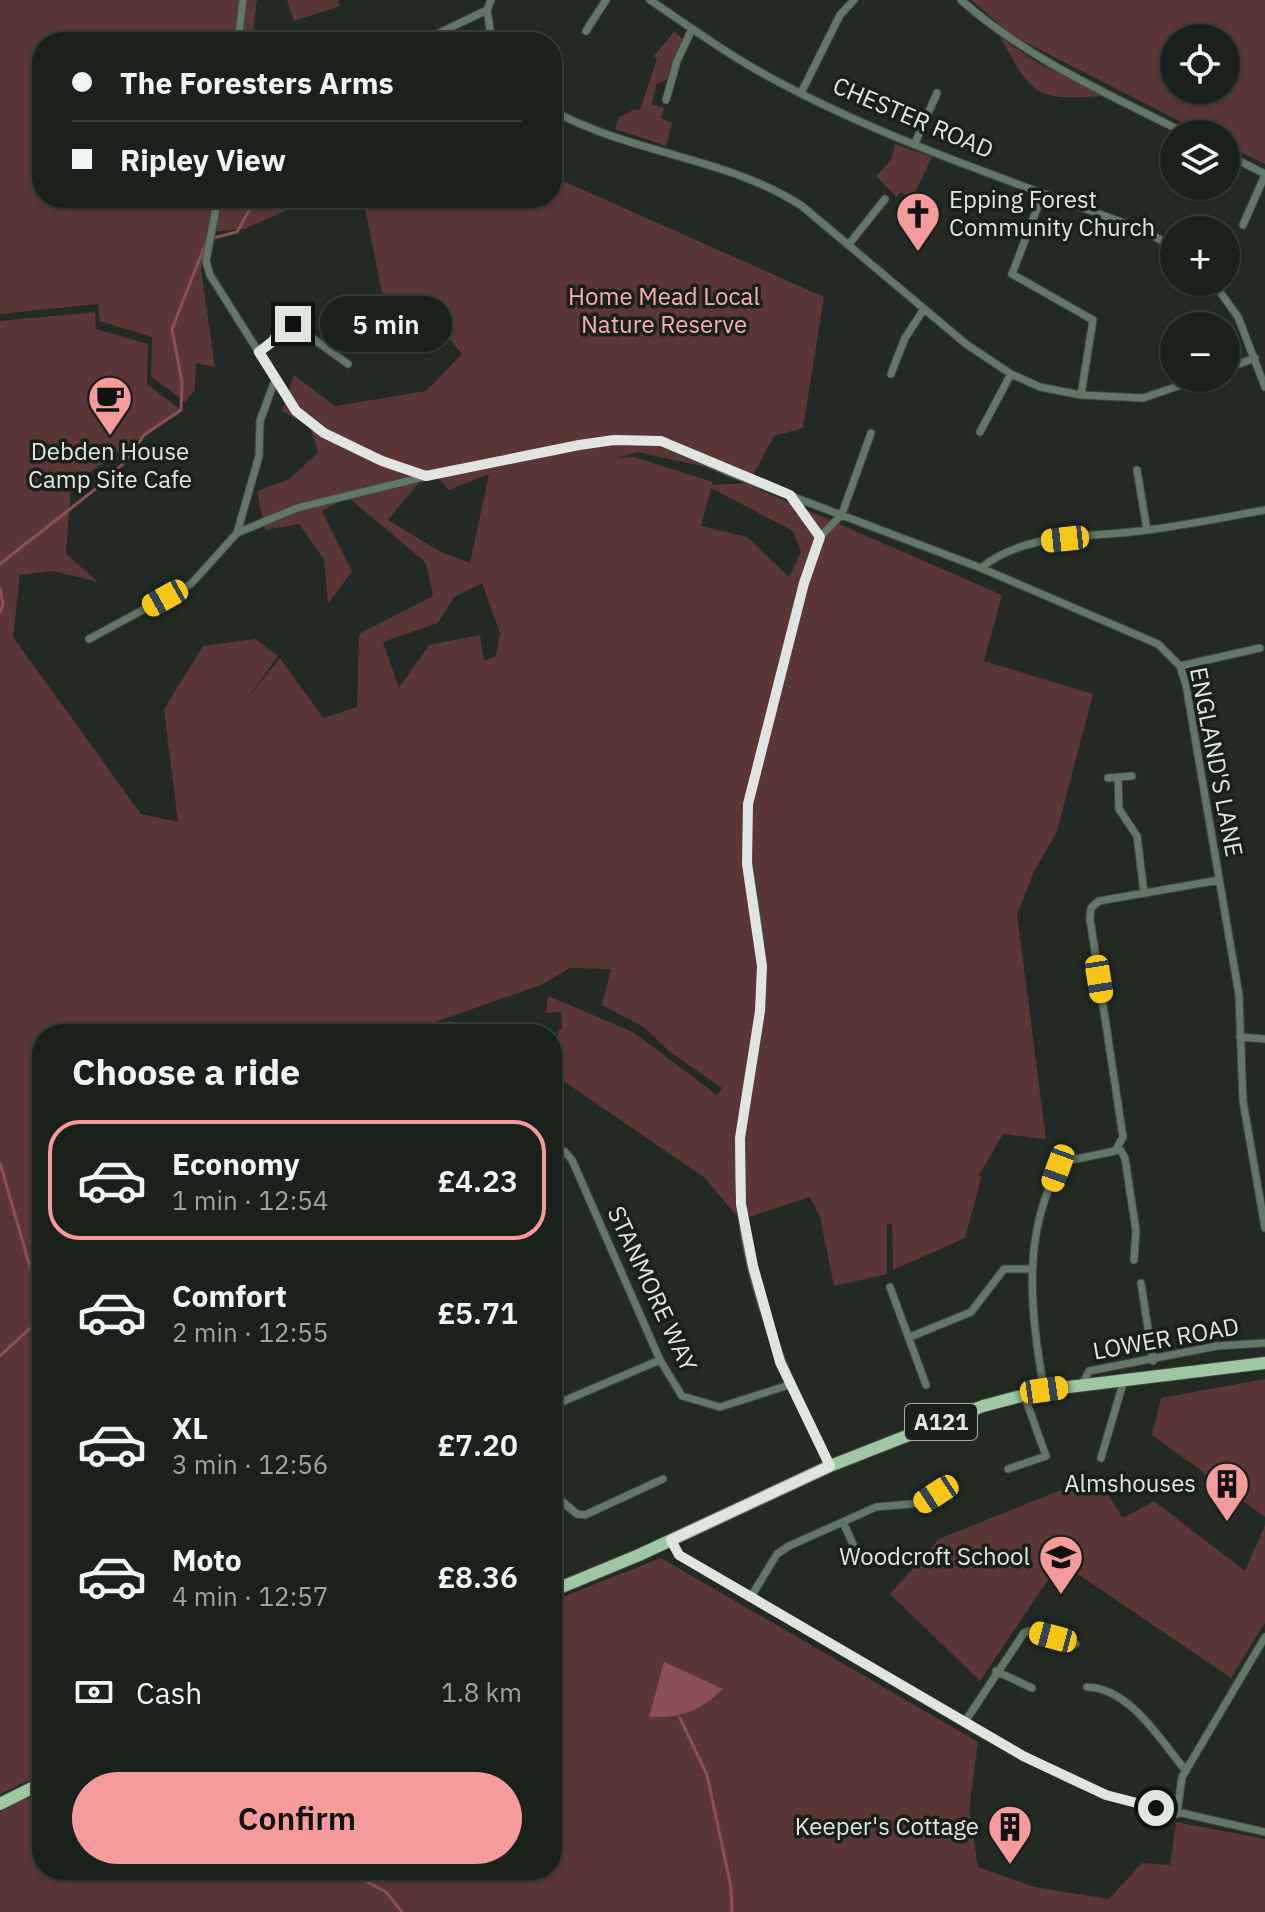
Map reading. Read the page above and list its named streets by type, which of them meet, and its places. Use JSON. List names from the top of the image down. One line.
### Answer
{"streets":{"main road":["A121"],"street":["CHESTER ROAD","ENGLAND'S LANE","STANMORE WAY","LOWER ROAD"]},"crossings":[["LOWER ROAD","A121"]],"parks":["Home Mead Local Nature Reserve"],"places":{"church":["Epping Forest Community Church"],"cafe":["Debden House Camp Site Cafe"],"building":["Almshouses","Keeper's Cottage"],"school or university":["Woodcroft School"]},"page":{"map_buttons":["+","−"],"banner":["The Foresters Arms","Ripley View"],"bubble":"5 min","heading":"Choose a ride","list":[{"name":"Economy","note":"1 min · 12:54","value":"£4.23"},{"name":"Comfort","note":"2 min · 12:55","value":"£5.71"},{"name":"XL","note":"3 min · 12:56","value":"£7.20"},{"name":"Moto","note":"4 min · 12:57","value":"£8.36"}],"pay":["Cash","1.8 km"],"buttons":"Confirm"}}
